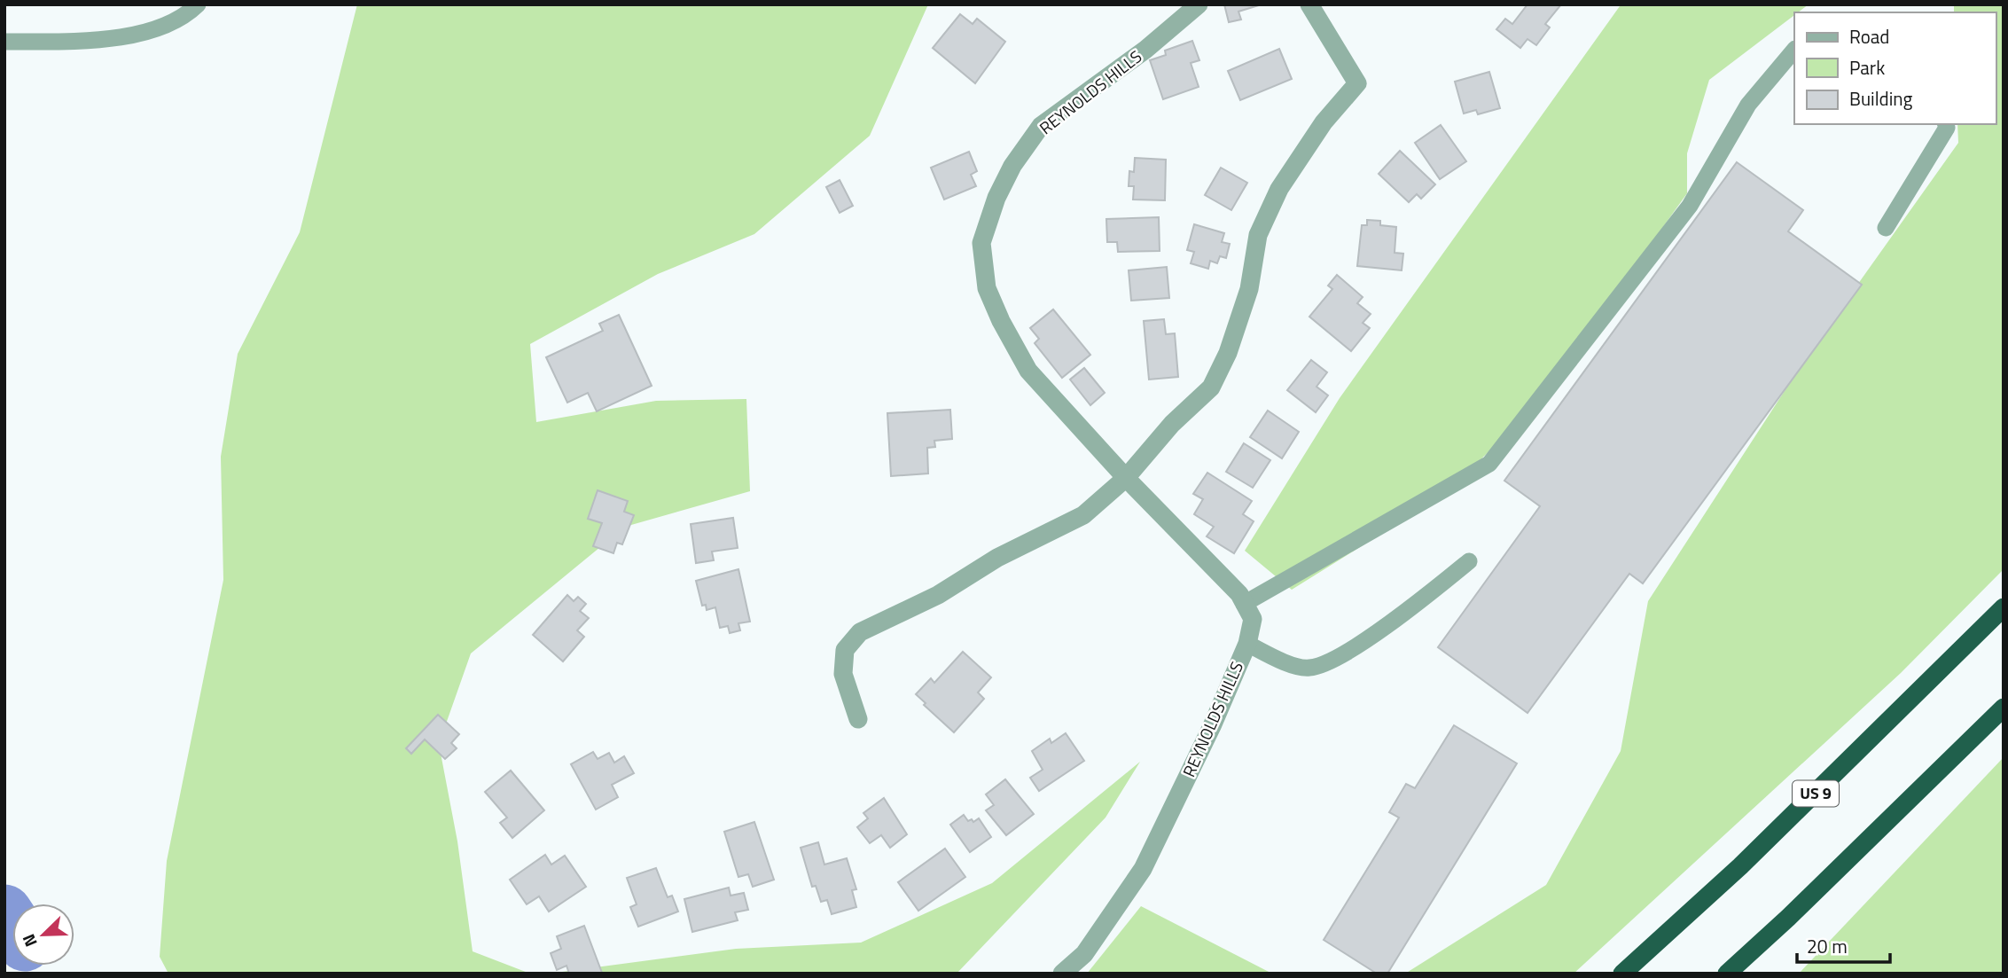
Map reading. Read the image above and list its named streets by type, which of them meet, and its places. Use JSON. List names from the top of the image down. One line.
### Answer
{"streets":{"highway":["US 9"],"street":["REYNOLDS HILLS"]},"legend":["Road","Park","Building"],"scale_bar":"20 m","north":"bottom left"}
